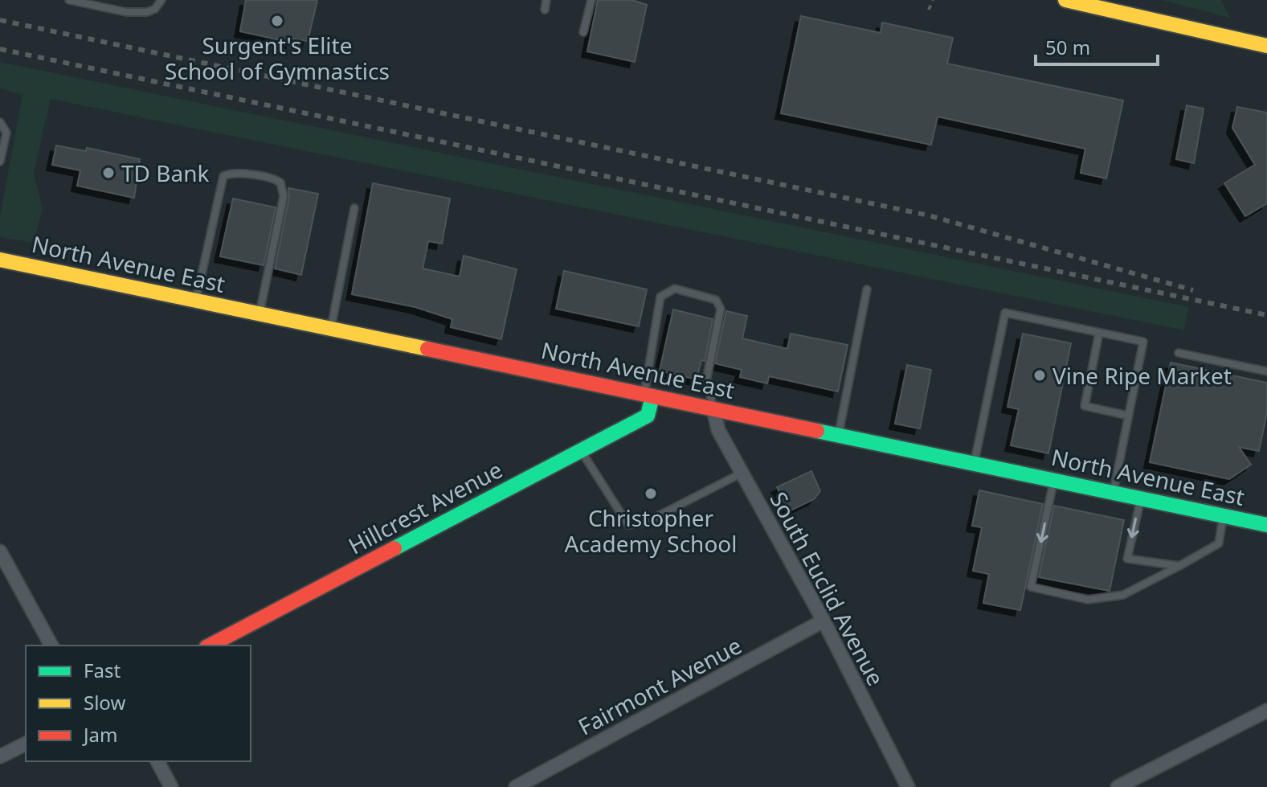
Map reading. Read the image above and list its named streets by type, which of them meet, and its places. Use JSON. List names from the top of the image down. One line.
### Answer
{"streets":{"main road":["North Avenue East","Hillcrest Avenue"],"street":["South Euclid Avenue","Fairmont Avenue"]},"crossings":[["North Avenue East","Hillcrest Avenue"],["North Avenue East","South Euclid Avenue"],["South Euclid Avenue","Fairmont Avenue"]],"places":["Surgent's Elite School of Gymnastics","TD Bank","Vine Ripe Market","Christopher Academy School"],"legend":["Fast","Slow","Jam"],"scale_bar":"50 m"}
